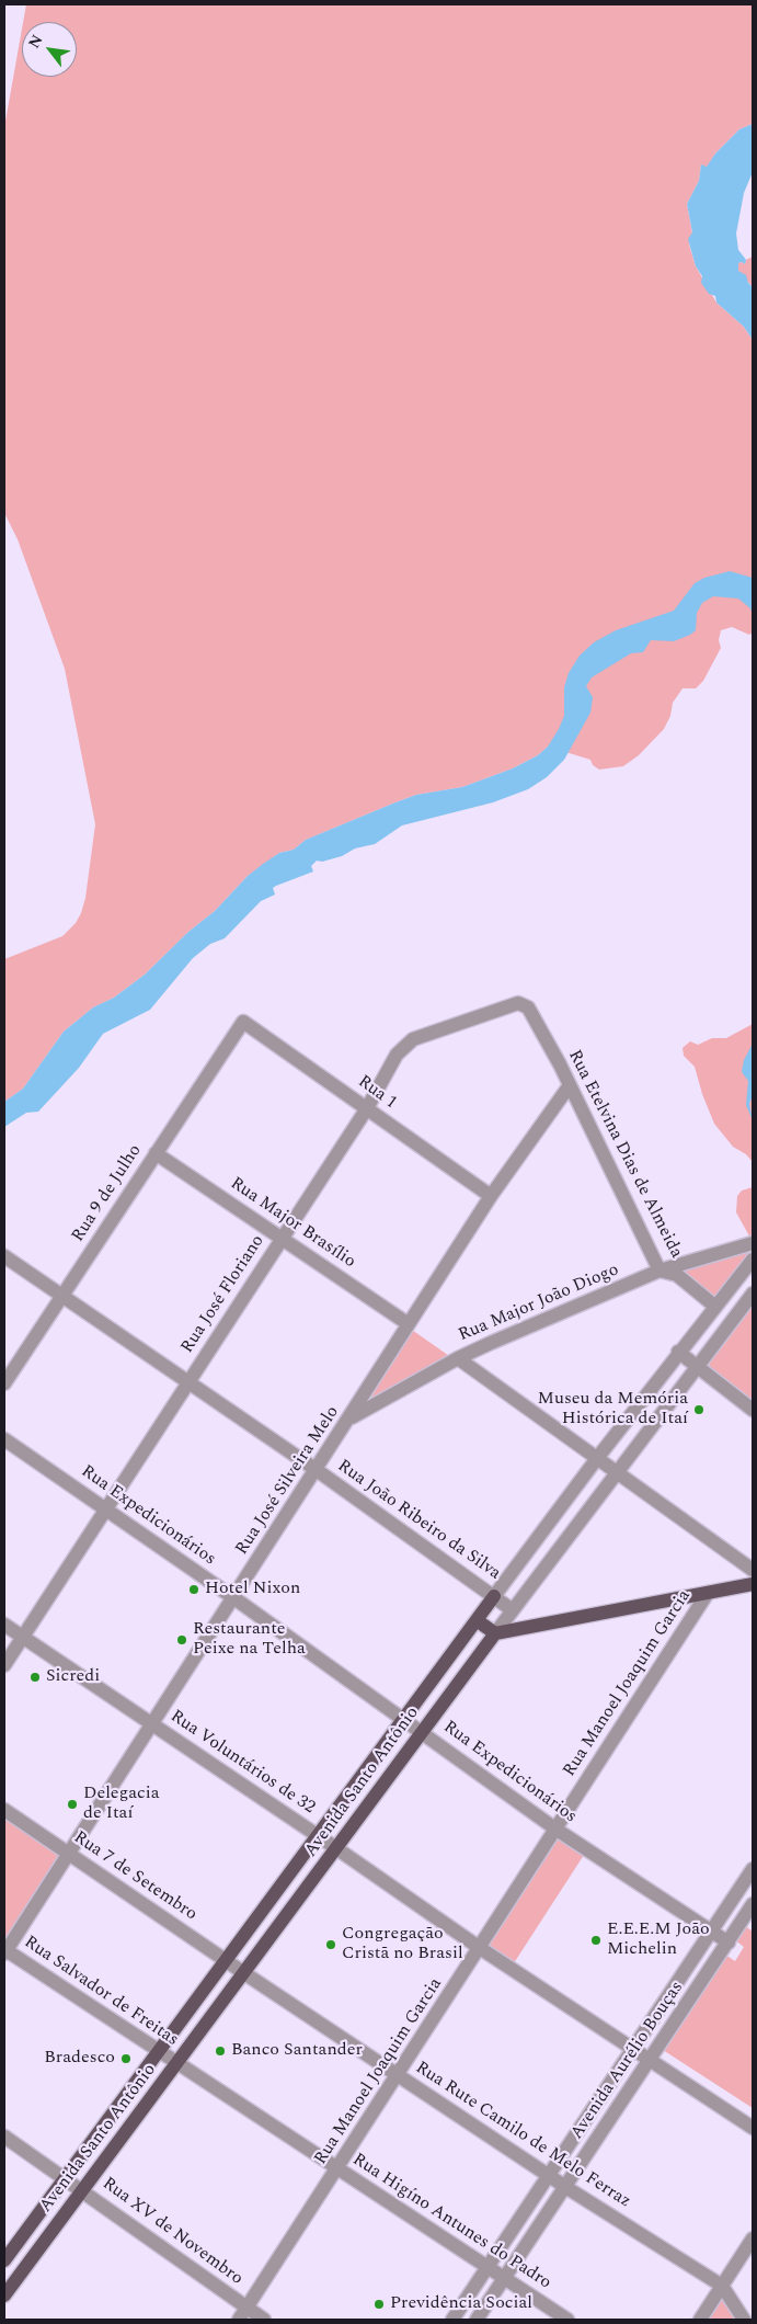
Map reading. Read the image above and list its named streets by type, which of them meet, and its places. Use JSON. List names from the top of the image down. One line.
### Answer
{"streets":{"main road":["Avenida Santo Antônio"],"street":["Rua 1","Rua Etelvina Dias de Almeida","Rua 9 de Julho","Rua Major Brasílio","Rua José Floriano","Rua Major João Diogo","Rua José Silveira Melo","Rua Expedicionários","Rua João Ribeiro da Silva","Rua Manoel Joaquim Garcia","Rua Voluntários de 32","Rua 7 de Setembro","Rua Salvador de Freitas","Avenida Aurélio Bouças","Rua Rute Camilo de Melo Ferraz","Rua Higíno Antunes do Padro","Rua XV de Novembro"]},"crossings":[["Rua 1","Rua 9 de Julho"],["Rua 1","Rua José Floriano"],["Rua 1","Rua José Silveira Melo"],["Rua Etelvina Dias de Almeida","Rua José Floriano"],["Rua Etelvina Dias de Almeida","Rua Major João Diogo"],["Rua Etelvina Dias de Almeida","Rua José Silveira Melo"],["Rua Etelvina Dias de Almeida","Avenida Santo Antônio"],["Rua 9 de Julho","Rua Major Brasílio"],["Rua 9 de Julho","Rua João Ribeiro da Silva"],["Rua Major Brasílio","Rua José Floriano"],["Rua Major Brasílio","Rua José Silveira Melo"],["Rua José Floriano","Rua Expedicionários"],["Rua José Floriano","Rua João Ribeiro da Silva"],["Rua José Floriano","Rua Voluntários de 32"],["Rua Major João Diogo","Rua José Silveira Melo"],["Rua José Silveira Melo","Rua Expedicionários"],["Rua José Silveira Melo","Rua João Ribeiro da Silva"],["Rua José Silveira Melo","Rua Voluntários de 32"],["Rua José Silveira Melo","Rua 7 de Setembro"],["Rua José Silveira Melo","Rua Salvador de Freitas"],["Rua Expedicionários","Rua Manoel Joaquim Garcia"],["Rua Expedicionários","Avenida Santo Antônio"],["Rua Expedicionários","Avenida Aurélio Bouças"],["Rua João Ribeiro da Silva","Avenida Santo Antônio"],["Rua Manoel Joaquim Garcia","Rua Voluntários de 32"],["Rua Manoel Joaquim Garcia","Rua Rute Camilo de Melo Ferraz"],["Rua Manoel Joaquim Garcia","Rua Higíno Antunes do Padro"],["Rua Manoel Joaquim Garcia","Rua XV de Novembro"],["Rua Voluntários de 32","Avenida Santo Antônio"],["Rua Voluntários de 32","Avenida Aurélio Bouças"],["Avenida Santo Antônio","Rua 7 de Setembro"],["Avenida Santo Antônio","Rua Salvador de Freitas"],["Avenida Santo Antônio","Rua Rute Camilo de Melo Ferraz"],["Avenida Santo Antônio","Rua Higíno Antunes do Padro"],["Avenida Santo Antônio","Rua XV de Novembro"],["Rua 7 de Setembro","Rua Rute Camilo de Melo Ferraz"],["Rua Salvador de Freitas","Rua Higíno Antunes do Padro"],["Avenida Aurélio Bouças","Rua Rute Camilo de Melo Ferraz"],["Avenida Aurélio Bouças","Rua Higíno Antunes do Padro"]],"places":["Museu da Memória Histórica de Itaí","Hotel Nixon","Restaurante Peixe na Telha","Sicredi","Delegacia de Itaí","E.E.E.M João Michelin","Congregação Cristã no Brasil","Banco Santander","Bradesco","Previdência Social"],"north":"top left"}
